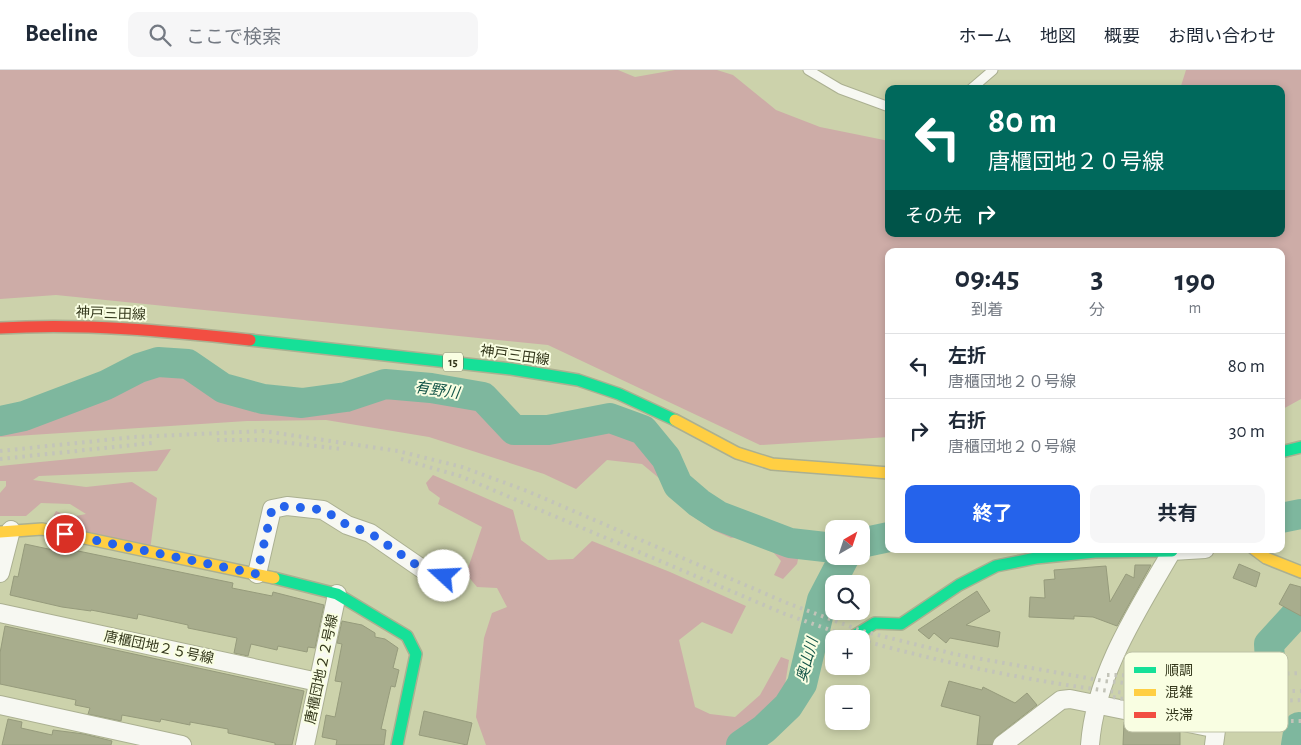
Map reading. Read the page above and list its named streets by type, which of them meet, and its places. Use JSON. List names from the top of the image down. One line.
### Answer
{"streets":{"main road":["神戸三田線","15"],"street":["唐櫃団地２５号線","唐櫃団地２２号線"]},"crossings":[["唐櫃団地２５号線","唐櫃団地２２号線"]],"water":["有野川","奥山川"],"legend":["順調","混雑","渋滞"],"north":"top right","page":{"header":"Beeline","search":"ここで検索","nav":["ホーム","地図","概要","お問い合わせ"],"turn":["80 m","唐櫃団地２０号線"],"then":"その先","eta":["09:45","到着","3","分","190","m"],"list":[{"name":"左折","note":"唐櫃団地２０号線","value":"80 m"},{"name":"右折","note":"唐櫃団地２０号線","value":"30 m"}],"buttons":["終了","共有"],"map_buttons":["+","−"]}}
